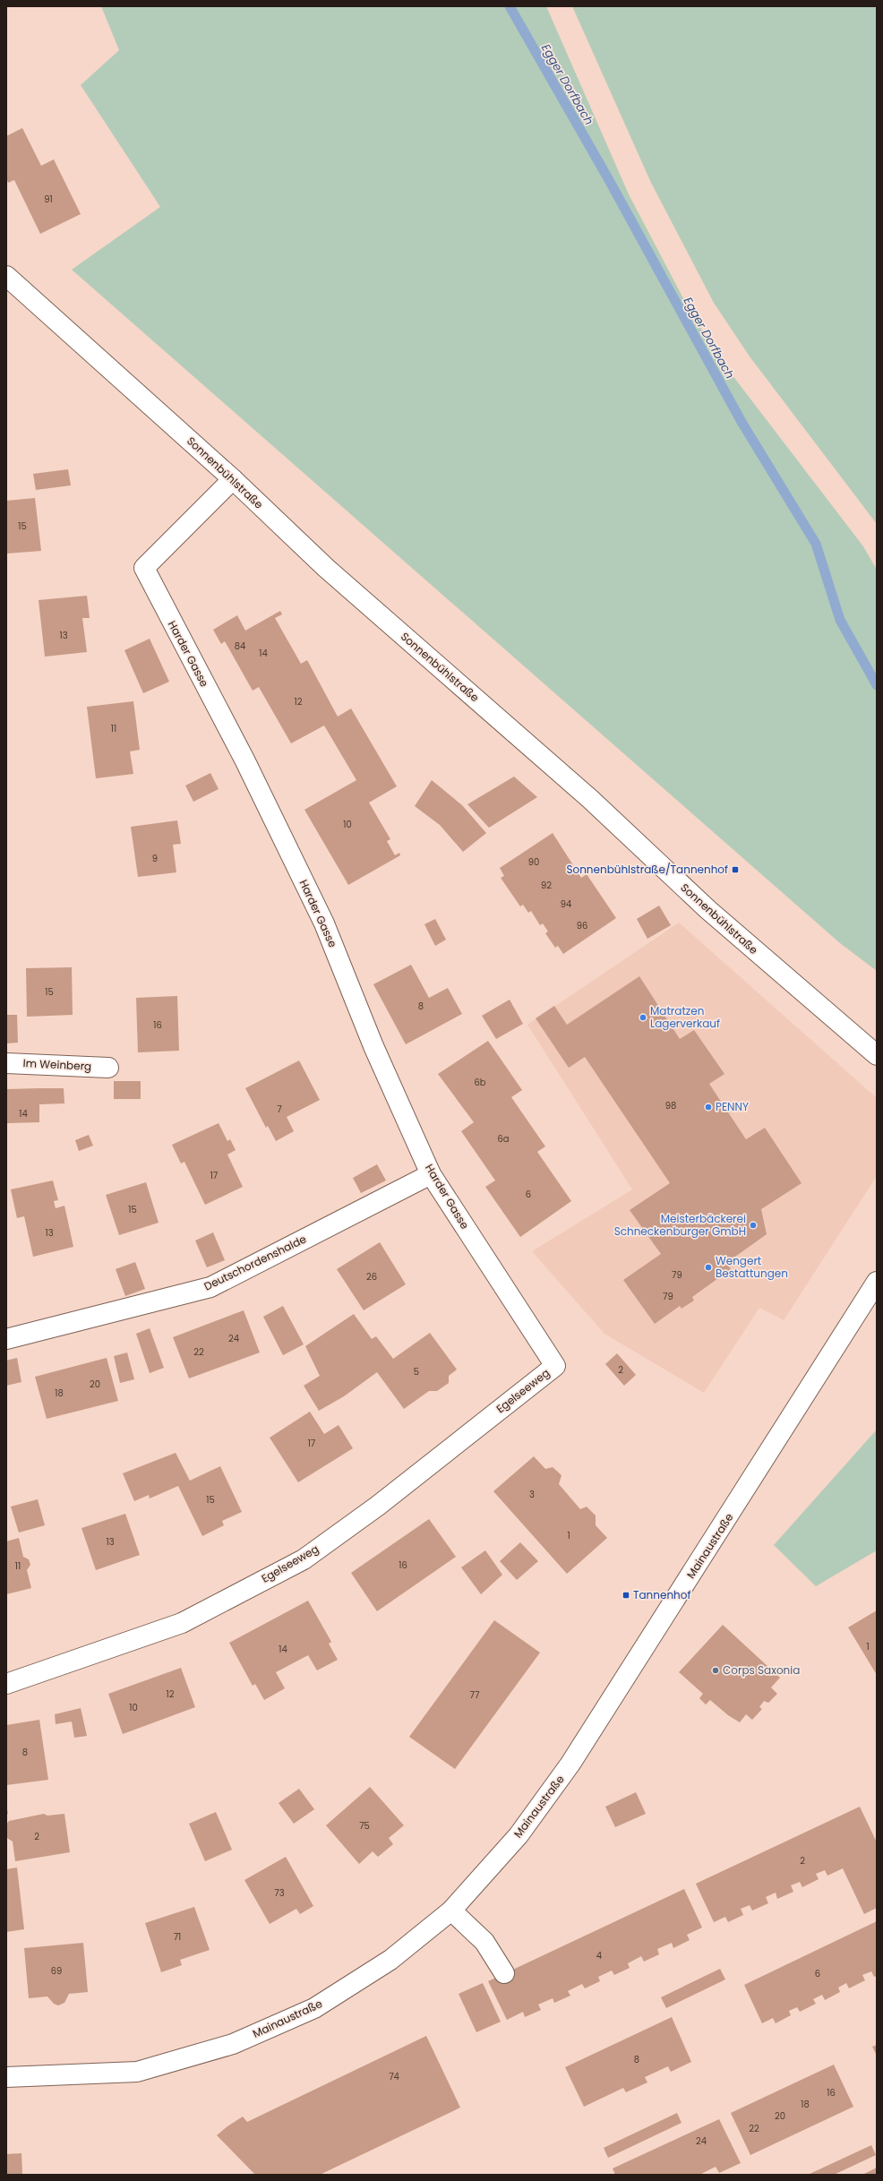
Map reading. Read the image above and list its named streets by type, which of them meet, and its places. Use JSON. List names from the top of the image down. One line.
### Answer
{"streets":{"street":["Sonnenbühlstraße","Harder Gasse","Im Weinberg","Deutschordenshalde","Egelseeweg","Mainaustraße"]},"crossings":[["Sonnenbühlstraße","Harder Gasse"],["Harder Gasse","Deutschordenshalde"],["Harder Gasse","Egelseeweg"]],"water":["Egger Dorfbach"],"places":{"transit":["Sonnenbühlstraße/Tannenhof","Tannenhof"],"other":["Matratzen Lagerverkauf","PENNY","Meisterbäckerei Schneckenburger GmbH","Wengert Bestattungen","Corps Saxonia"]},"house_numbers":["91","15","13","84","14","12","11","10","9","90","92","94","96","15","8","16","6b","98","7","14","6a","17","6","15","13","79","26","79","24","22","2","5","20","18","17","3","15","1","13","16","11","1","14","12","77","10","8","75","2","2","73","71","4","69","6","8","74","16","18","20","22","24"]}
